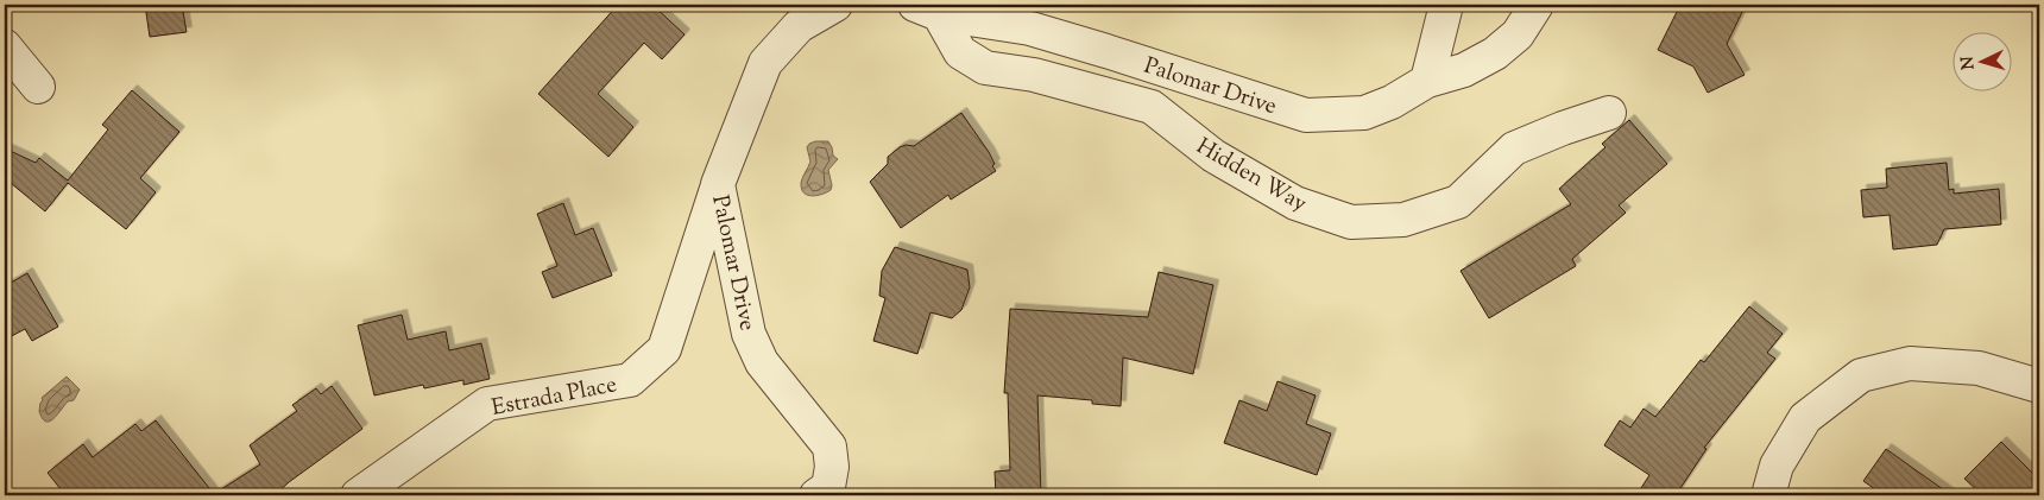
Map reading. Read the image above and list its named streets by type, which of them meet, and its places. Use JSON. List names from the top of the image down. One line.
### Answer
{"streets":{"street":["Palomar Drive","Hidden Way","Estrada Place"]},"crossings":[["Palomar Drive","Hidden Way"],["Palomar Drive","Estrada Place"]],"north":"left"}
